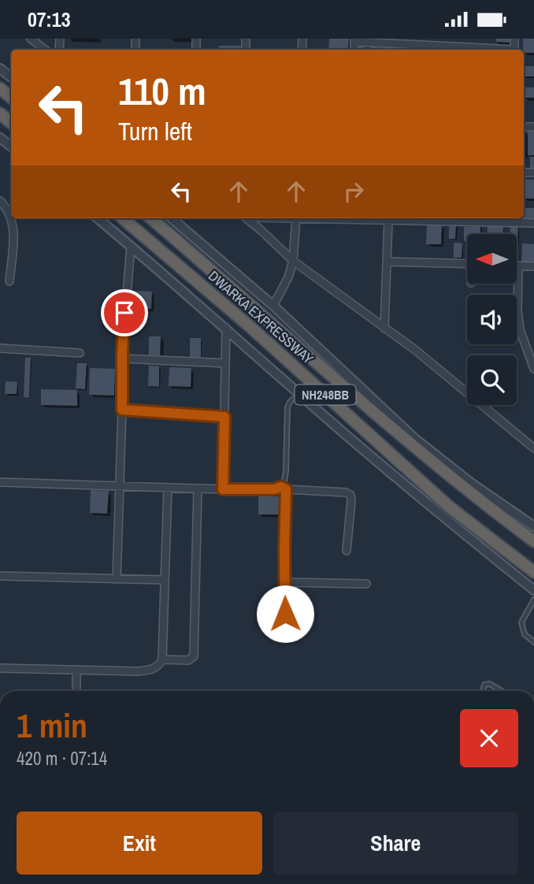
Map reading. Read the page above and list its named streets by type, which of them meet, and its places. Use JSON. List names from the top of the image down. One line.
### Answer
{"streets":{"highway":["DWARKA EXPRESSWAY","NH248BB"]},"north":"left","page":{"status":"07:13","turn":["110 m","Turn left"],"heading":["1 min","420 m · 07:14"],"buttons":["Exit","Share"]}}
